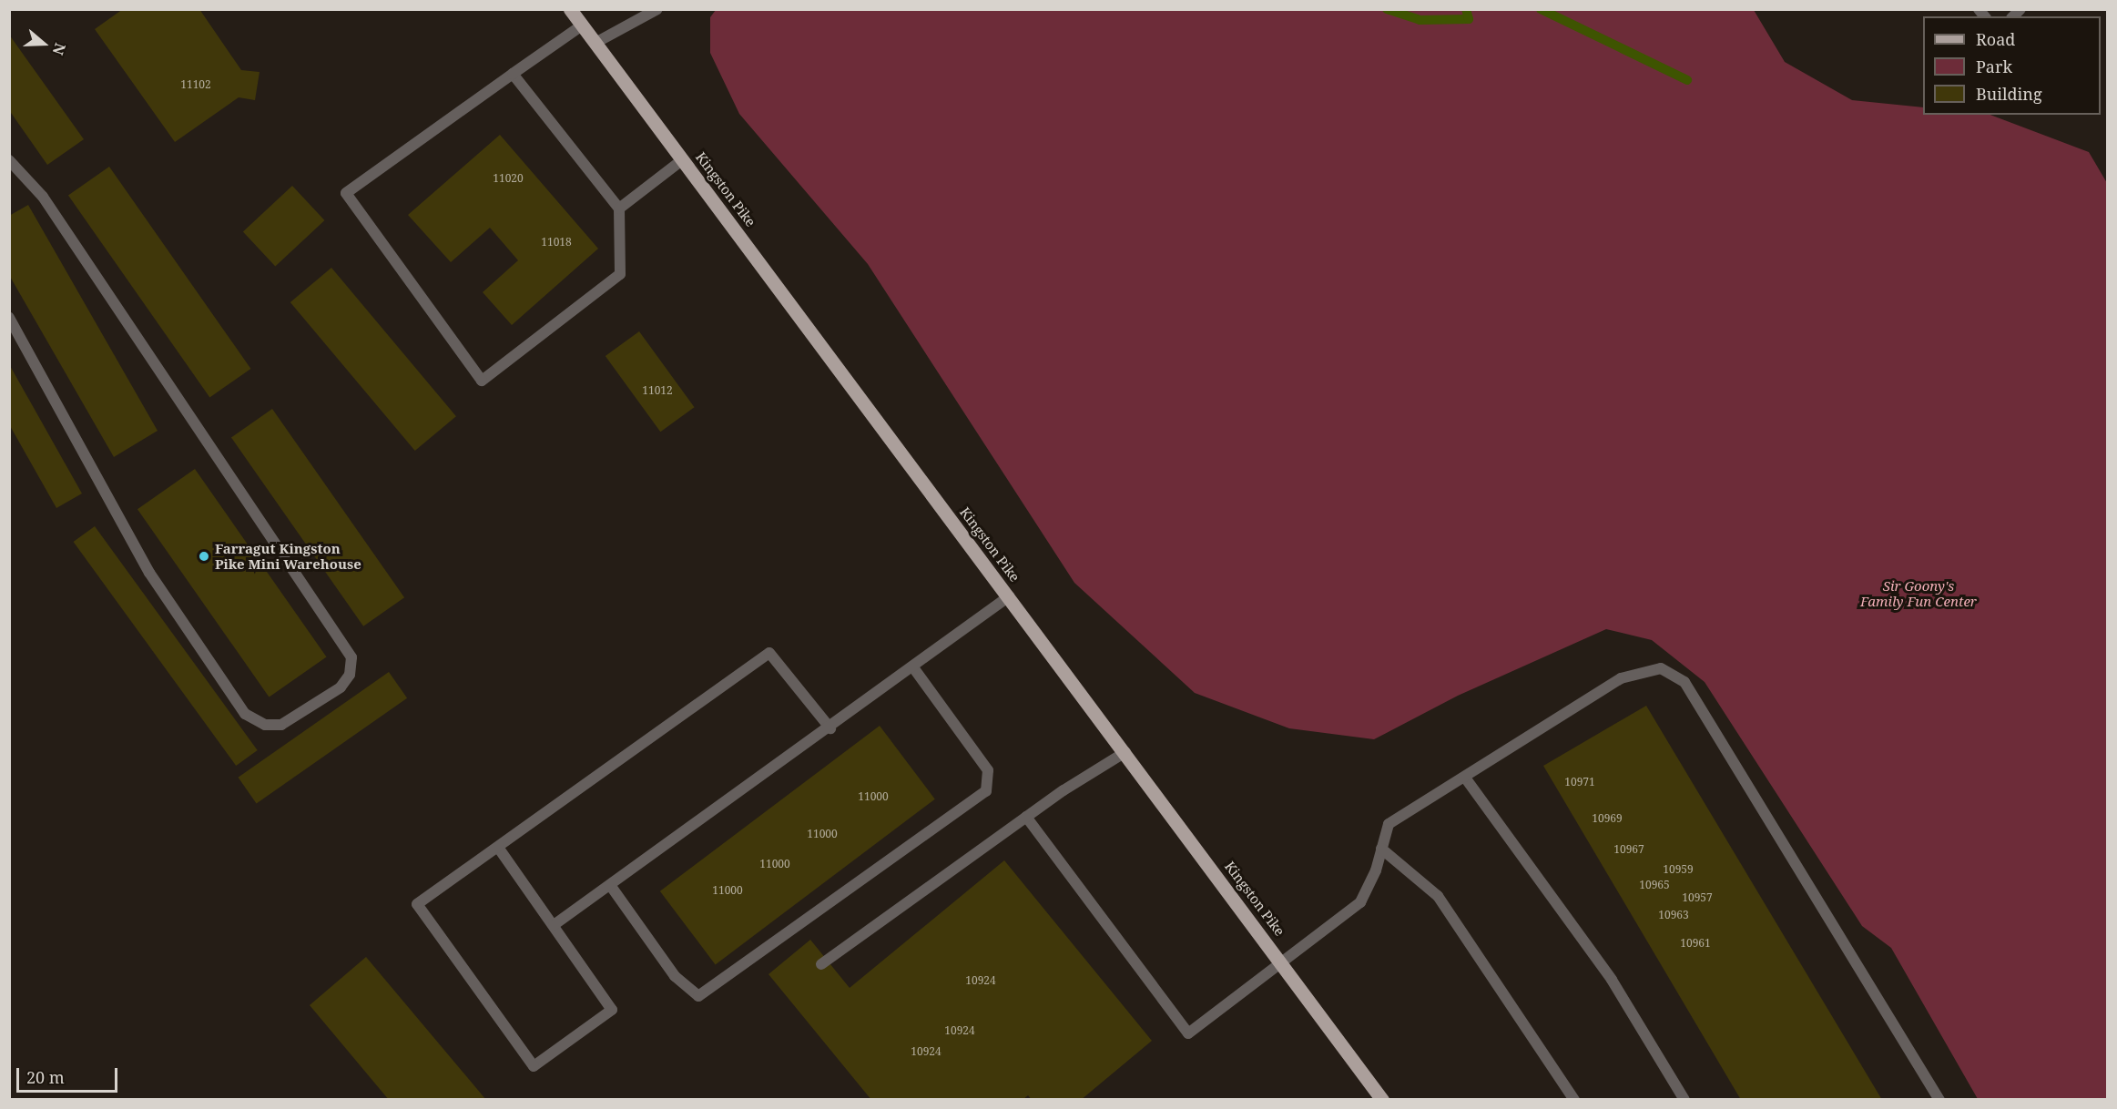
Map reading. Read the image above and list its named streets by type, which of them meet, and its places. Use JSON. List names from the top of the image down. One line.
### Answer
{"streets":{"main road":["Kingston Pike"]},"parks":["Sir Goony's Family Fun Center"],"places":["Farragut Kingston Pike Mini Warehouse"],"house_numbers":["11102","11020","11018","11012","10971","11000","10969","11000","10967","11000","10959","10965","11000","10957","10963","10961","10924","10924","10924"],"legend":["Road","Park","Building"],"scale_bar":"20 m","north":"right"}
